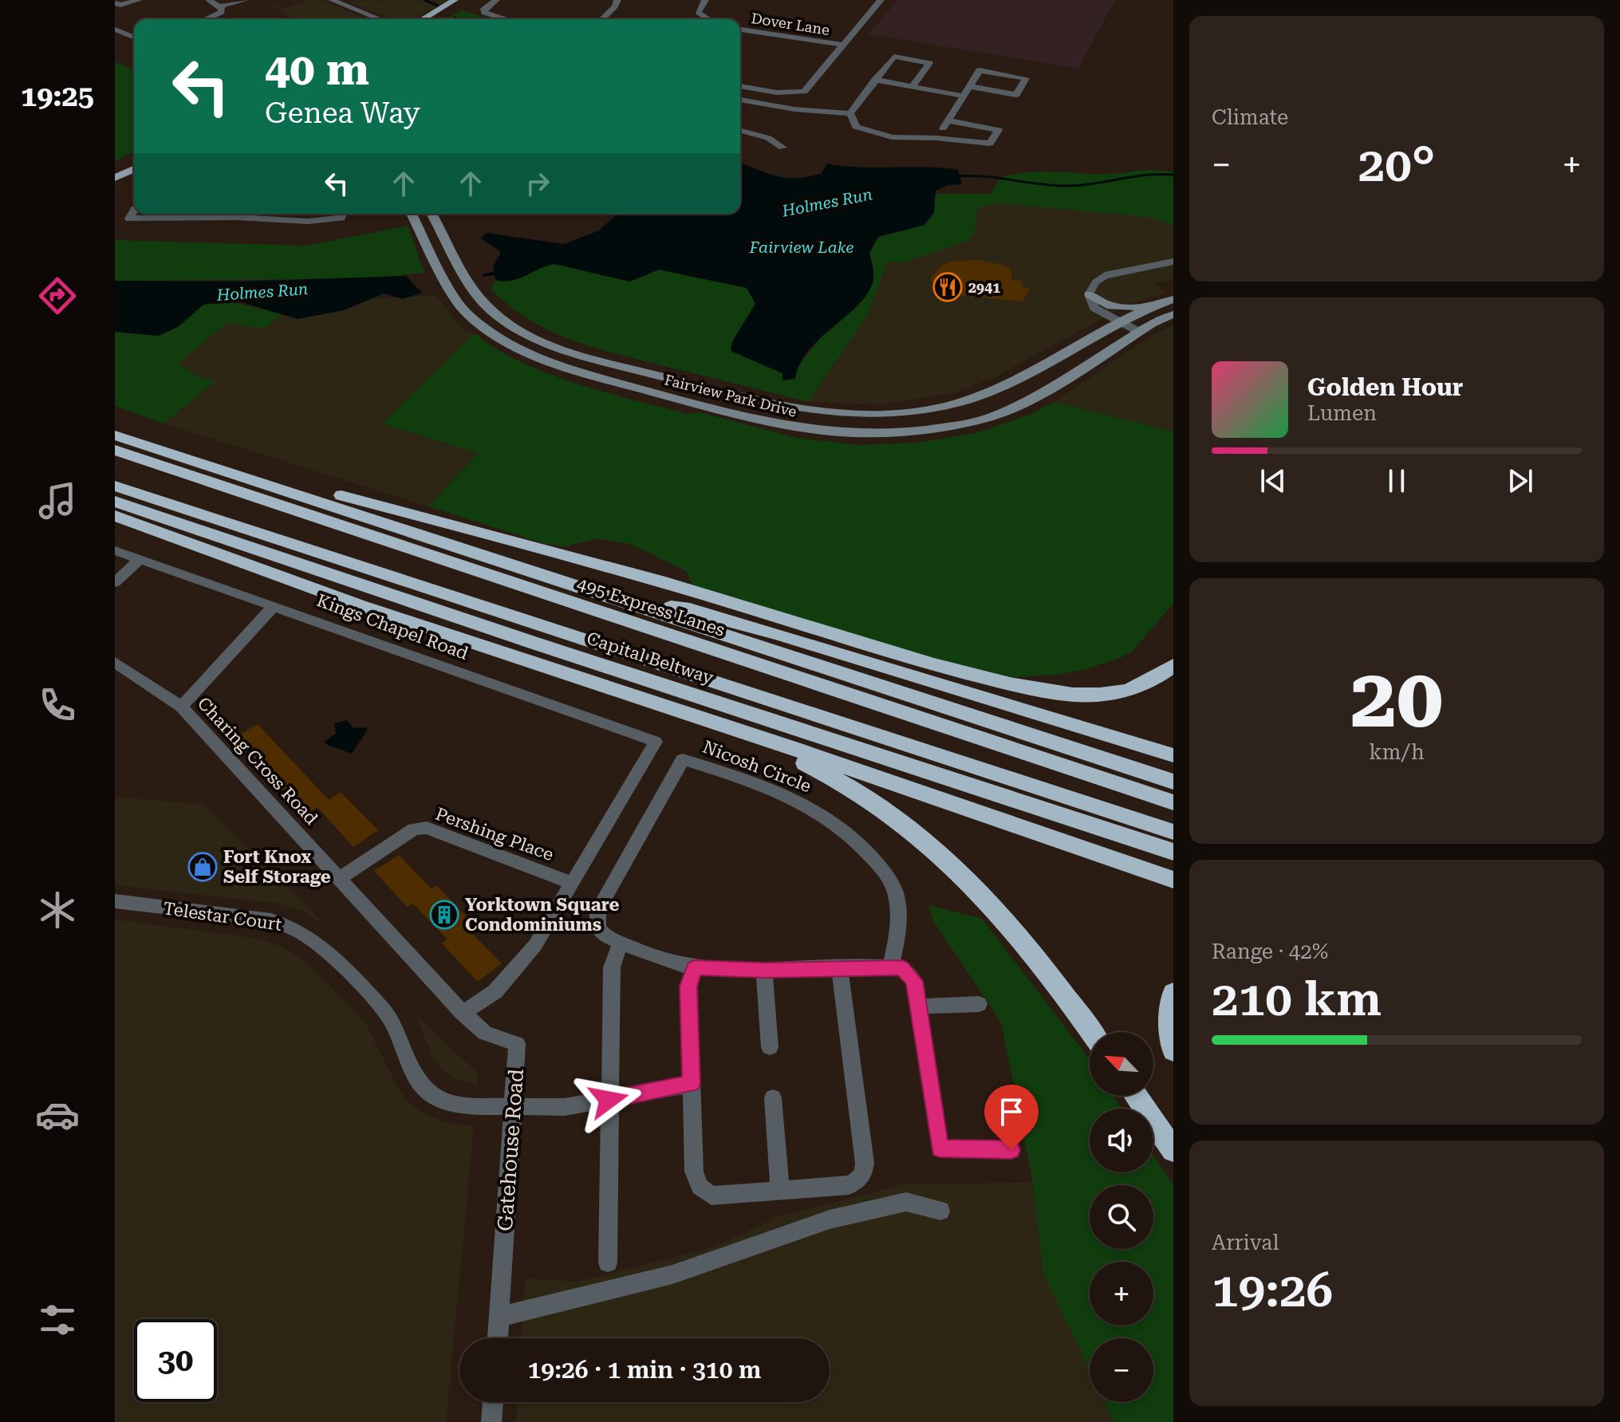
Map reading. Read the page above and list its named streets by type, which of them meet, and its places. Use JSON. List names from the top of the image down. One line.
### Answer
{"streets":{"highway":["495 Express Lanes","Capital Beltway"],"main road":["Fairview Park Drive"],"street":["Dover Lane","Kings Chapel Road","Charing Cross Road","Nicosh Circle","Pershing Place","Telestar Court","Gatehouse Road"]},"crossings":[["Kings Chapel Road","Pershing Place"],["Charing Cross Road","Pershing Place"],["Charing Cross Road","Gatehouse Road"],["Telestar Court","Gatehouse Road"]],"water":["Holmes Run","Fairview Lake"],"places":{"restaurant":["2941"],"shop":["Fort Knox Self Storage"],"building":["Yorktown Square Condominiums"]},"north":"top left","page":{"tabs":"19:25","tile":["Climate",["20","km/h"],["Range · 42%","210 km"],["Arrival","19:26"]],"turn":["40 m","Genea Way"],"heat":["−","20°","+"],"song":["Golden Hour","Lumen"],"map_buttons":["+","−"],"limit":"30","trip":"19:26 · 1 min · 310 m"}}
